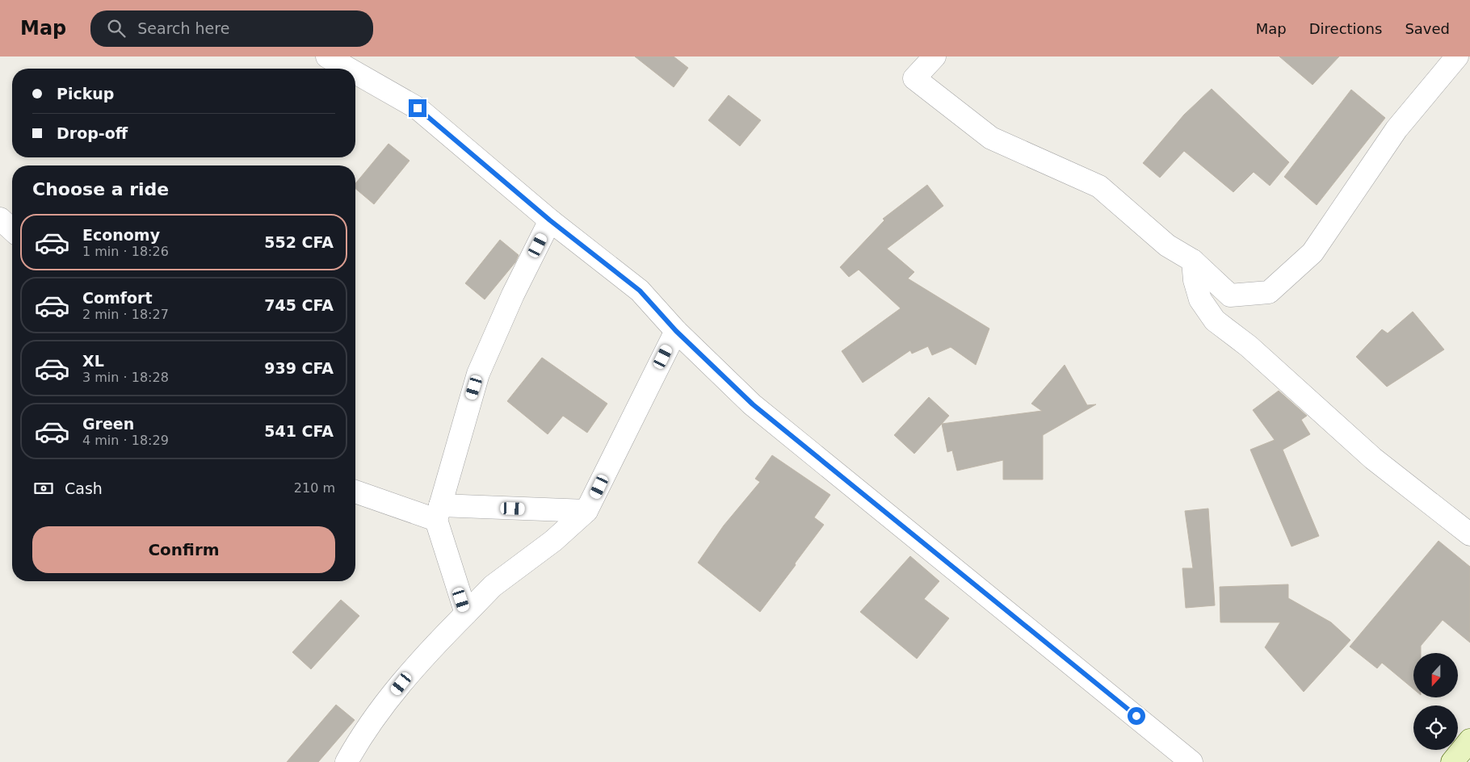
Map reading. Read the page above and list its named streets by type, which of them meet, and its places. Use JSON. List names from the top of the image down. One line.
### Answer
{"north":"bottom","page":{"header":"Map","search":"Search here","nav":["Map","Directions","Saved"],"banner":["Pickup","Drop-off"],"heading":"Choose a ride","list":[{"name":"Economy","note":"1 min · 18:26","value":"552 CFA"},{"name":"Comfort","note":"2 min · 18:27","value":"745 CFA"},{"name":"XL","note":"3 min · 18:28","value":"939 CFA"},{"name":"Green","note":"4 min · 18:29","value":"541 CFA"}],"pay":["Cash","210 m"],"buttons":"Confirm"}}
